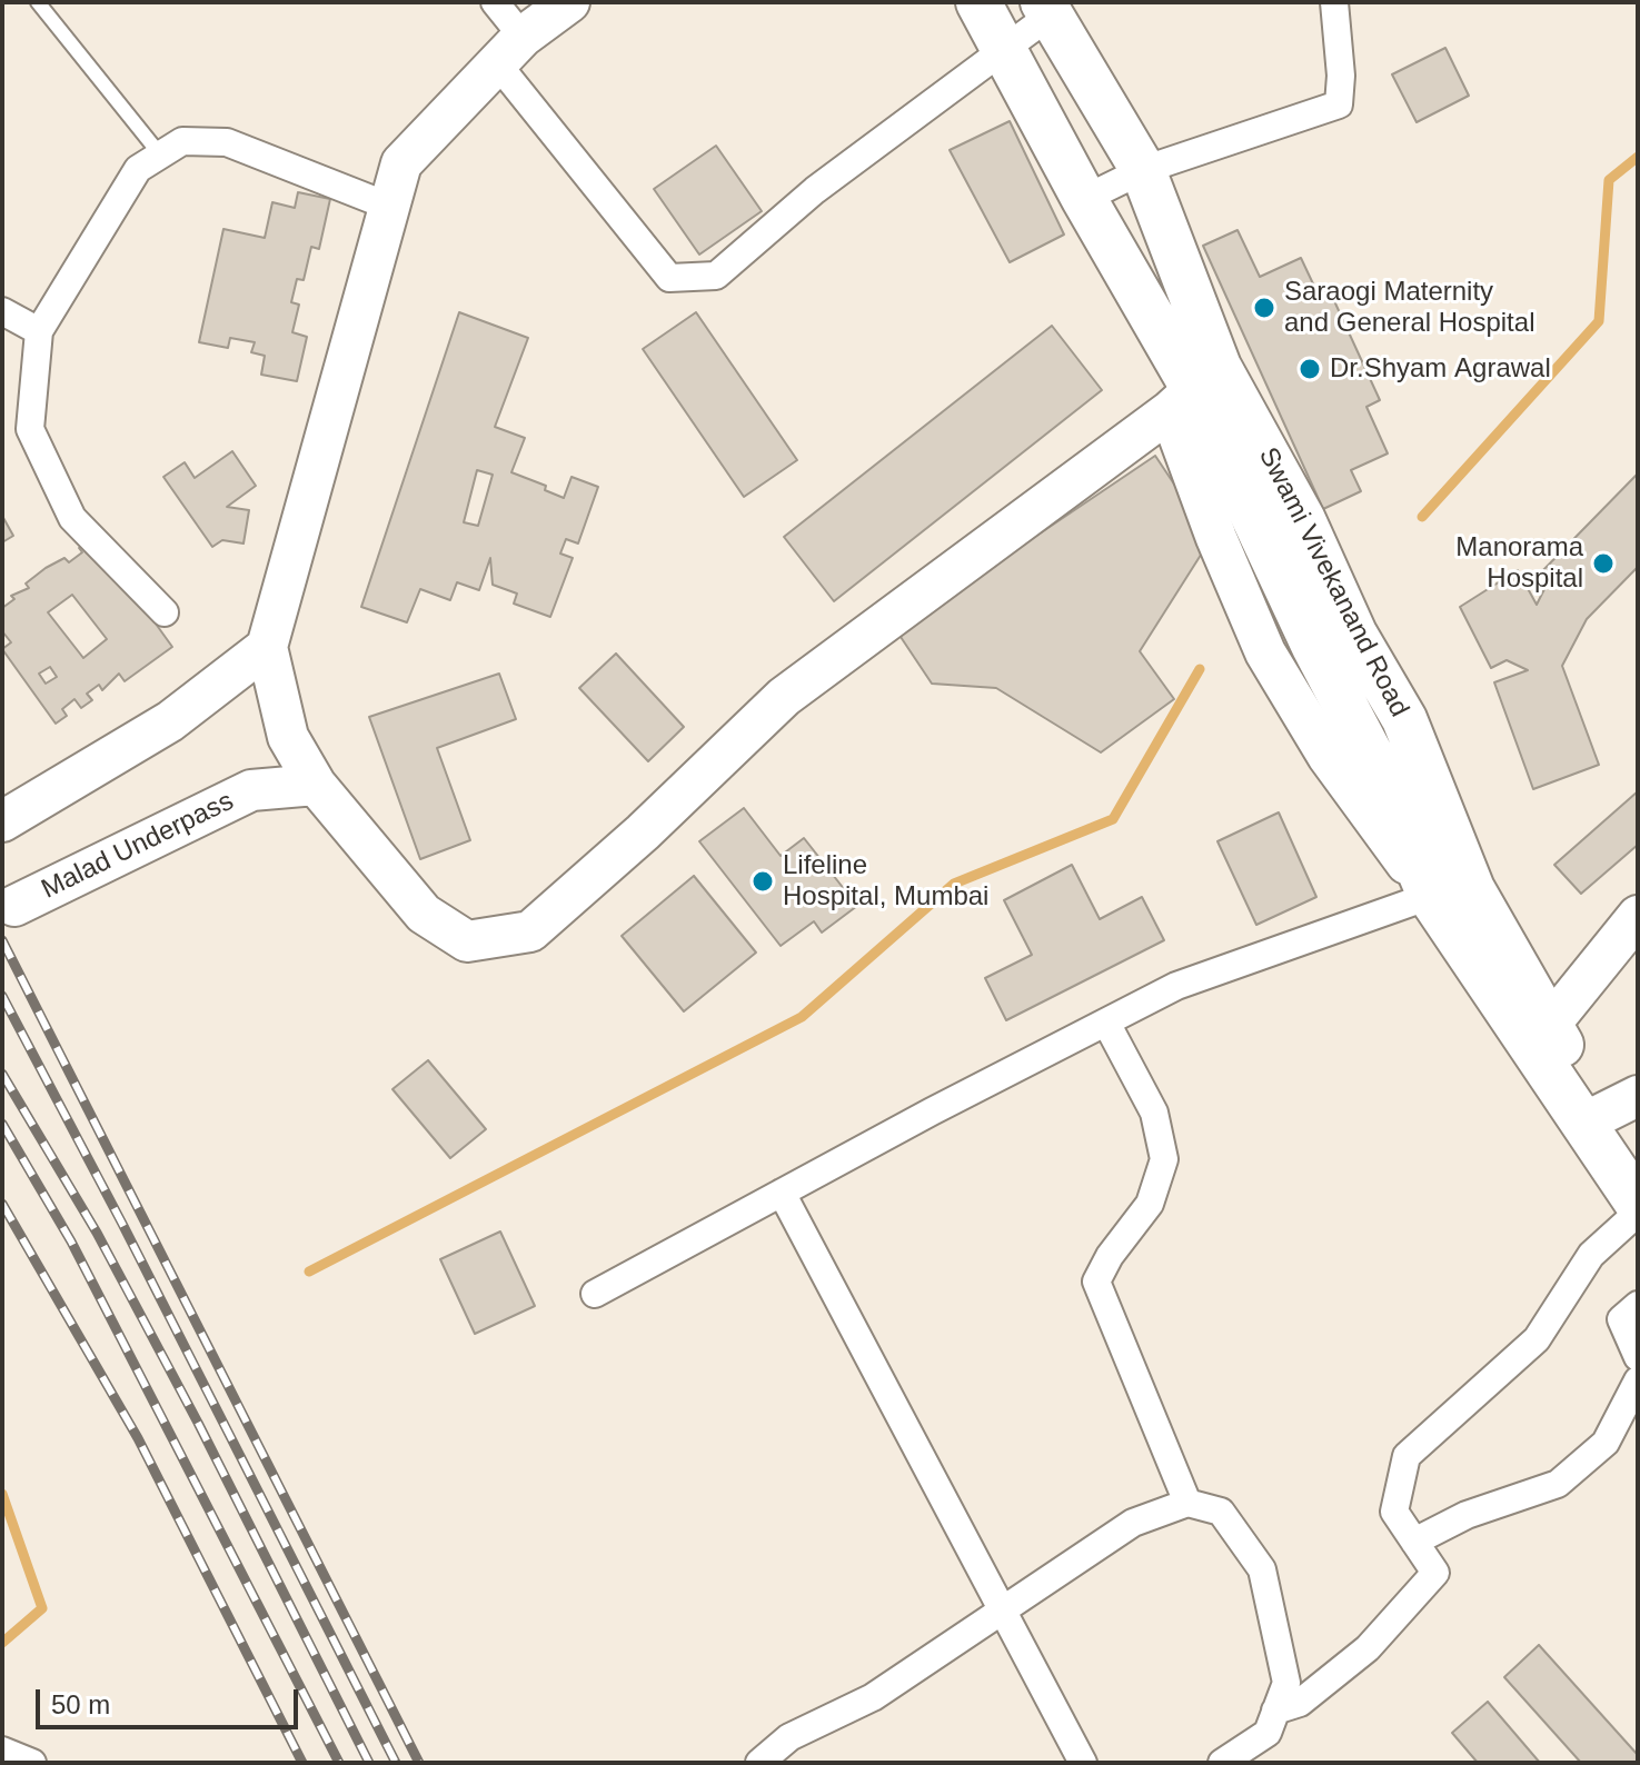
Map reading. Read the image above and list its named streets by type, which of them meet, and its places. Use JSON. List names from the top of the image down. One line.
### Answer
{"streets":{"main road":["Swami Vivekanand Road","Malad Underpass"]},"places":["Saraogi Maternity and General Hospital","Dr.Shyam Agrawal","Manorama Hospital","Lifeline Hospital, Mumbai"],"scale_bar":"50 m"}
